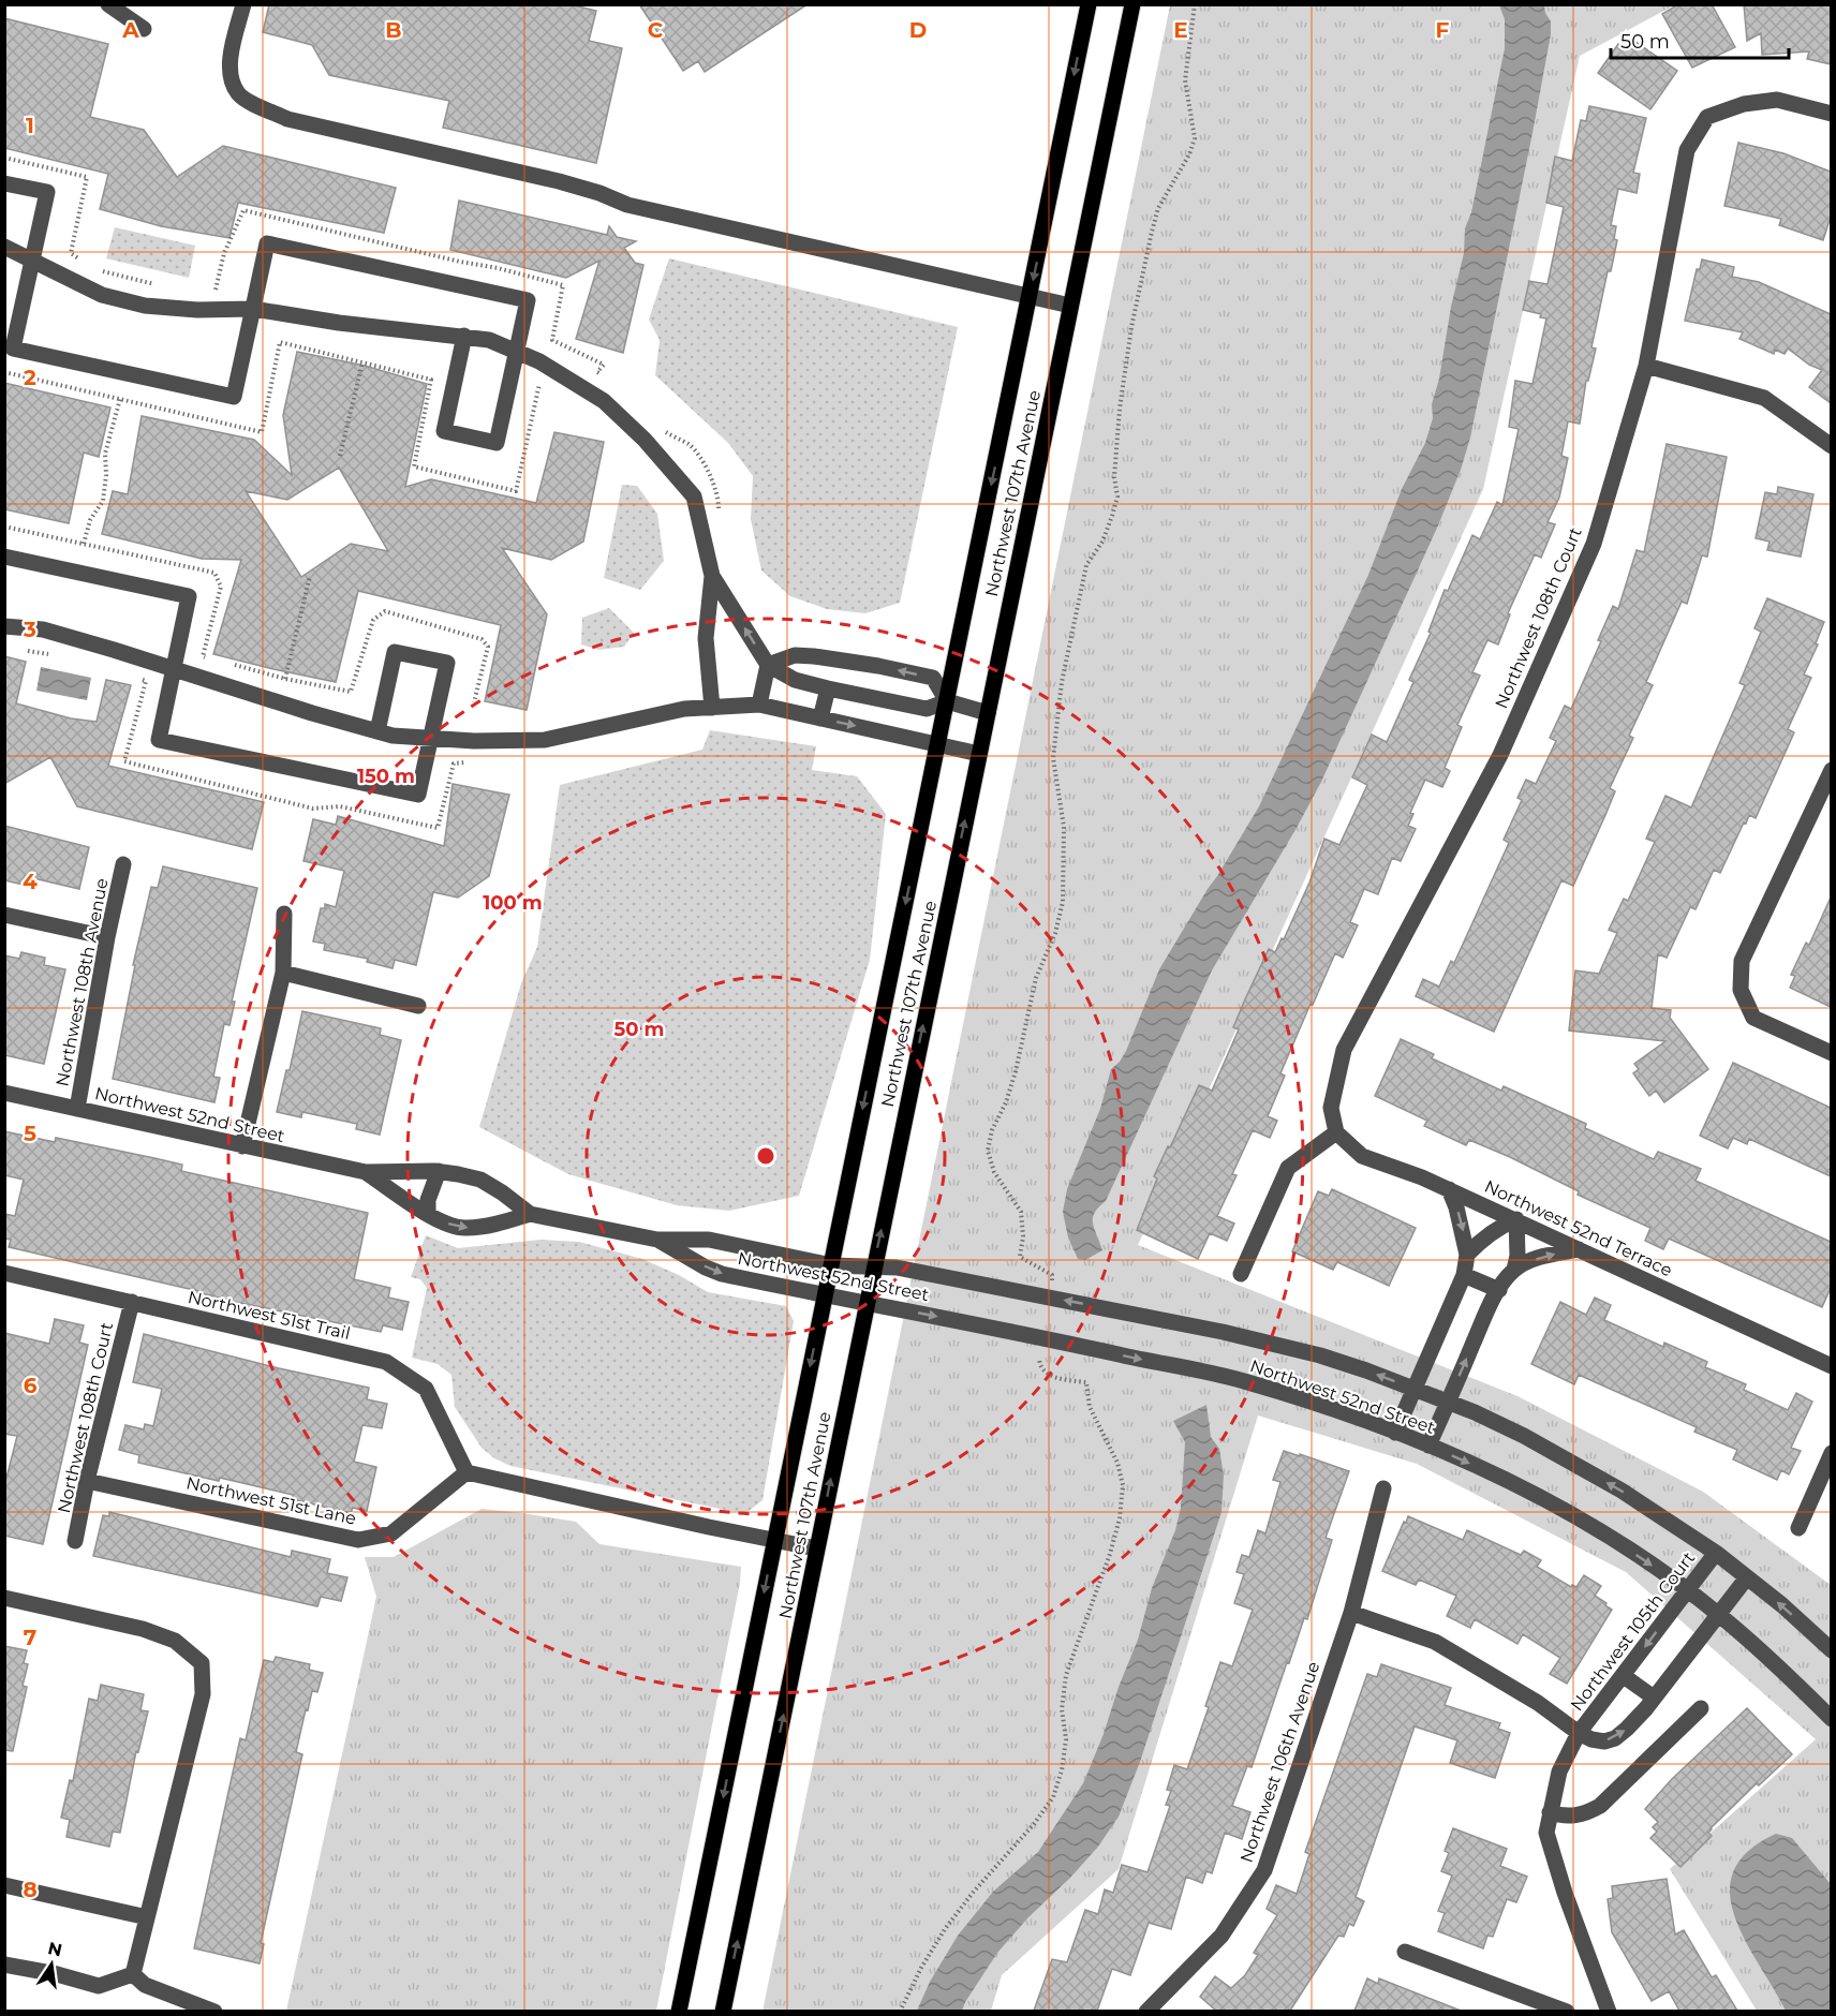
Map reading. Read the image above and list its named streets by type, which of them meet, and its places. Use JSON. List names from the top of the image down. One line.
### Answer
{"streets":{"main road":["Northwest 107th Avenue"],"street":["Northwest 108th Court","Northwest 108th Avenue","Northwest 52nd Street","Northwest 52nd Terrace","Northwest 51st Trail","Northwest 51st Lane","Northwest 105th Court","Northwest 106th Avenue"]},"crossings":[["Northwest 107th Avenue","Northwest 52nd Street"],["Northwest 108th Court","Northwest 52nd Terrace"],["Northwest 108th Court","Northwest 51st Trail"],["Northwest 108th Court","Northwest 51st Lane"],["Northwest 108th Avenue","Northwest 52nd Street"],["Northwest 52nd Street","Northwest 105th Court"],["Northwest 51st Trail","Northwest 51st Lane"]],"scale_bar":"50 m","north":"top","grid":{"columns":["A","B","C","D","E","F"],"rows":["1","2","3","4","5","6","7","8"]},"rings":["150 m","100 m","50 m"]}
